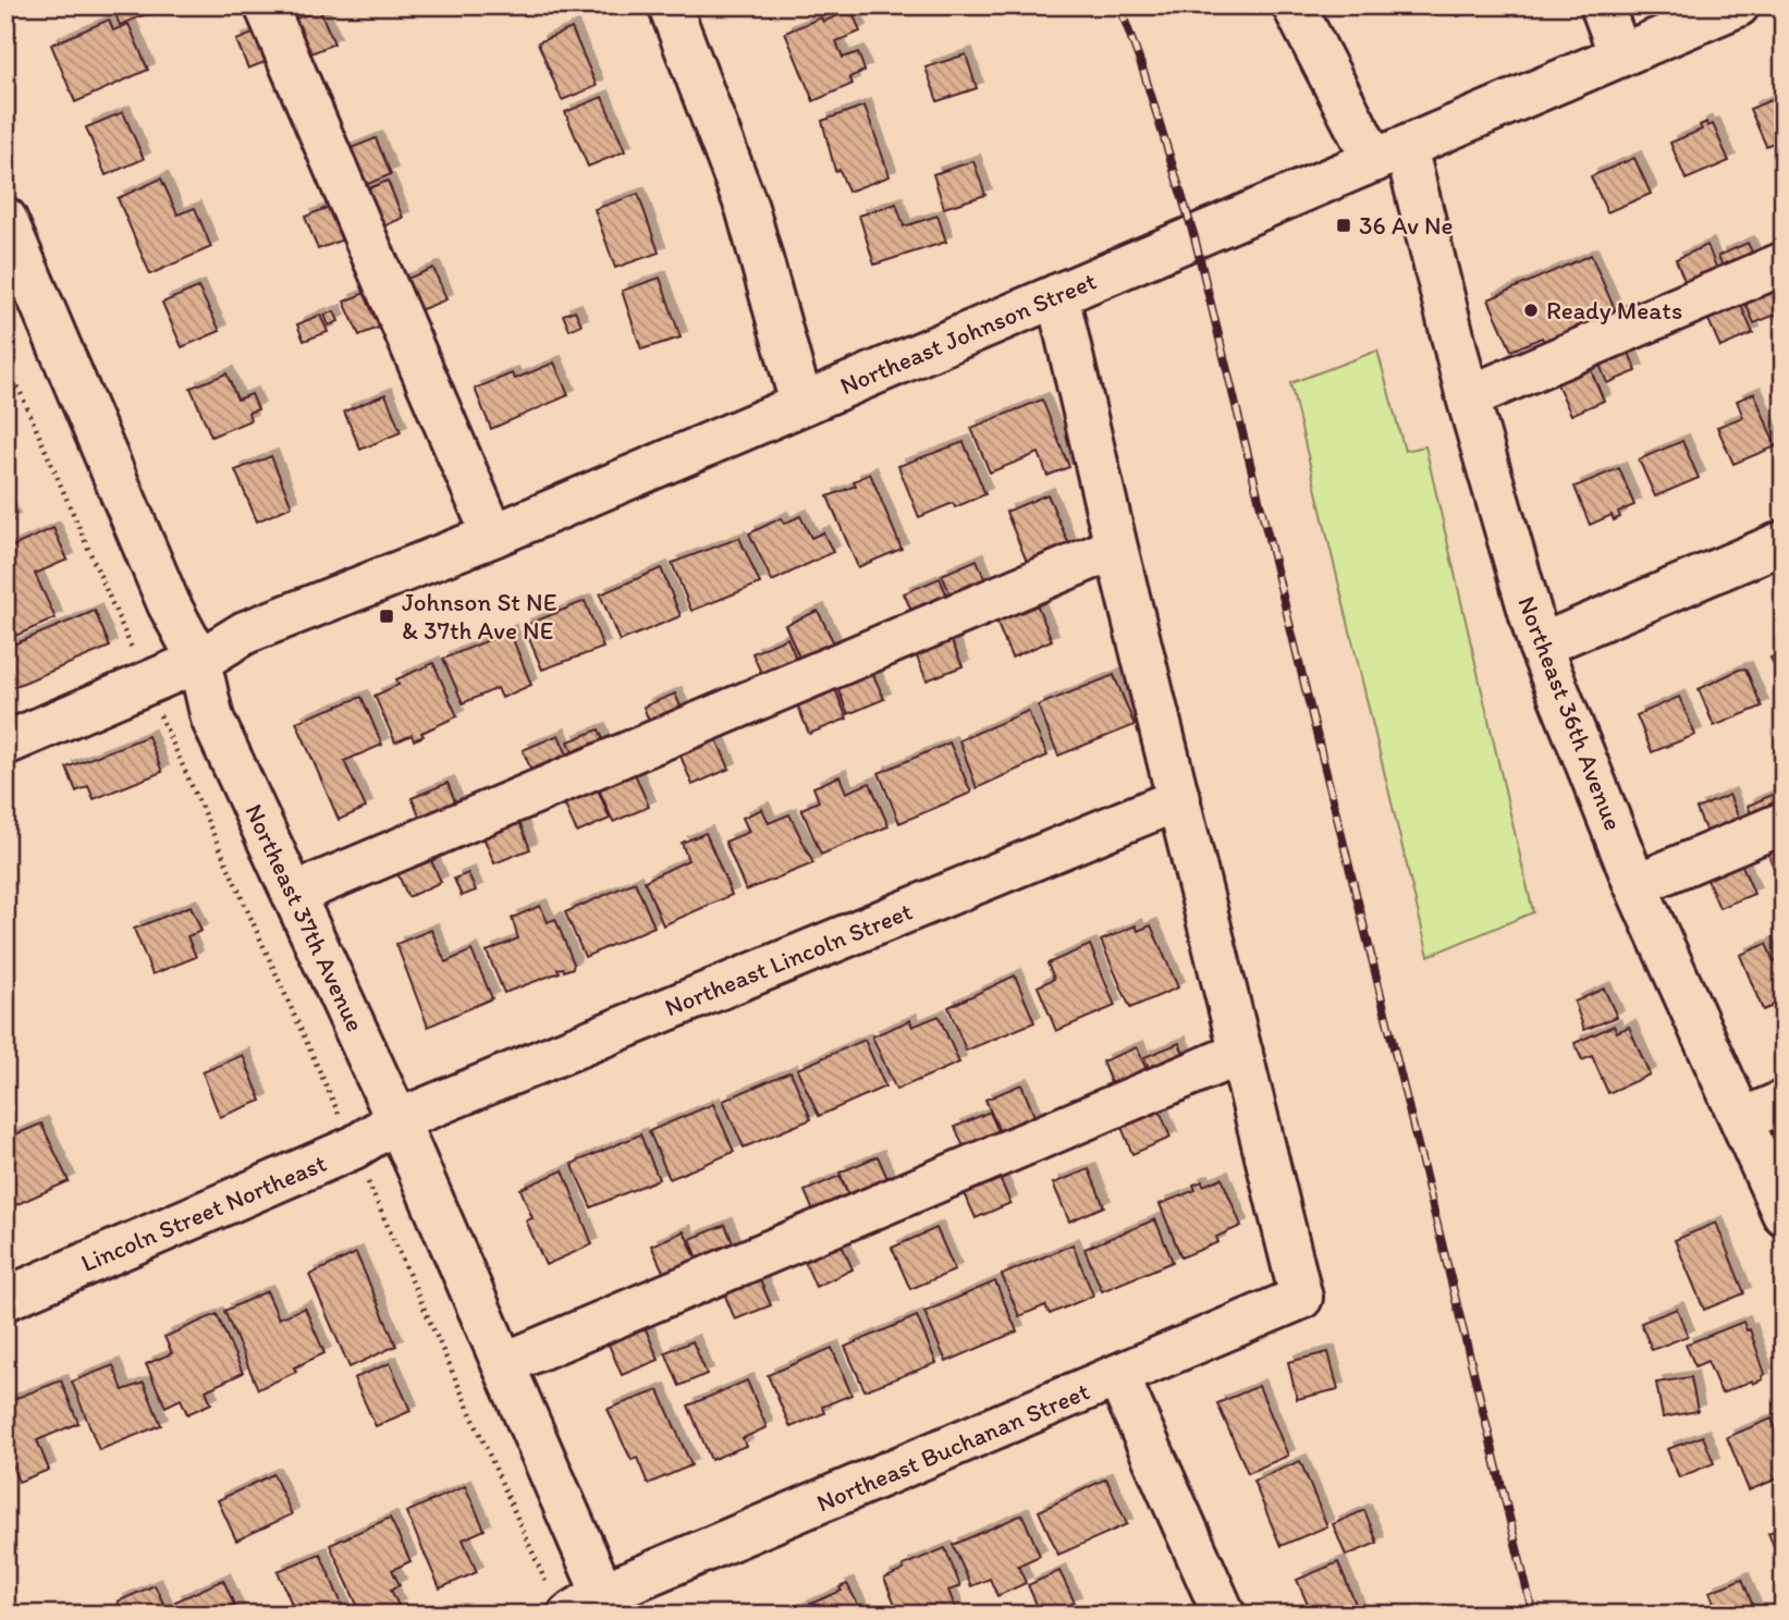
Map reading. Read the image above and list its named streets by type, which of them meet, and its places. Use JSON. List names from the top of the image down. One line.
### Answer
{"streets":{"street":["Northeast Johnson Street","Northeast 36th Avenue","Northeast 37th Avenue","Northeast Lincoln Street","Lincoln Street Northeast","Northeast Buchanan Street"]},"crossings":[["Northeast Johnson Street","Northeast 36th Avenue"],["Northeast Johnson Street","Northeast 37th Avenue"],["Northeast 37th Avenue","Northeast Lincoln Street"],["Northeast 37th Avenue","Lincoln Street Northeast"],["Northeast 37th Avenue","Northeast Buchanan Street"],["Northeast Lincoln Street","Lincoln Street Northeast"]],"places":{"transit":["36 Av Ne","Johnson St NE & 37th Ave NE"],"other":["Ready Meats"]}}
